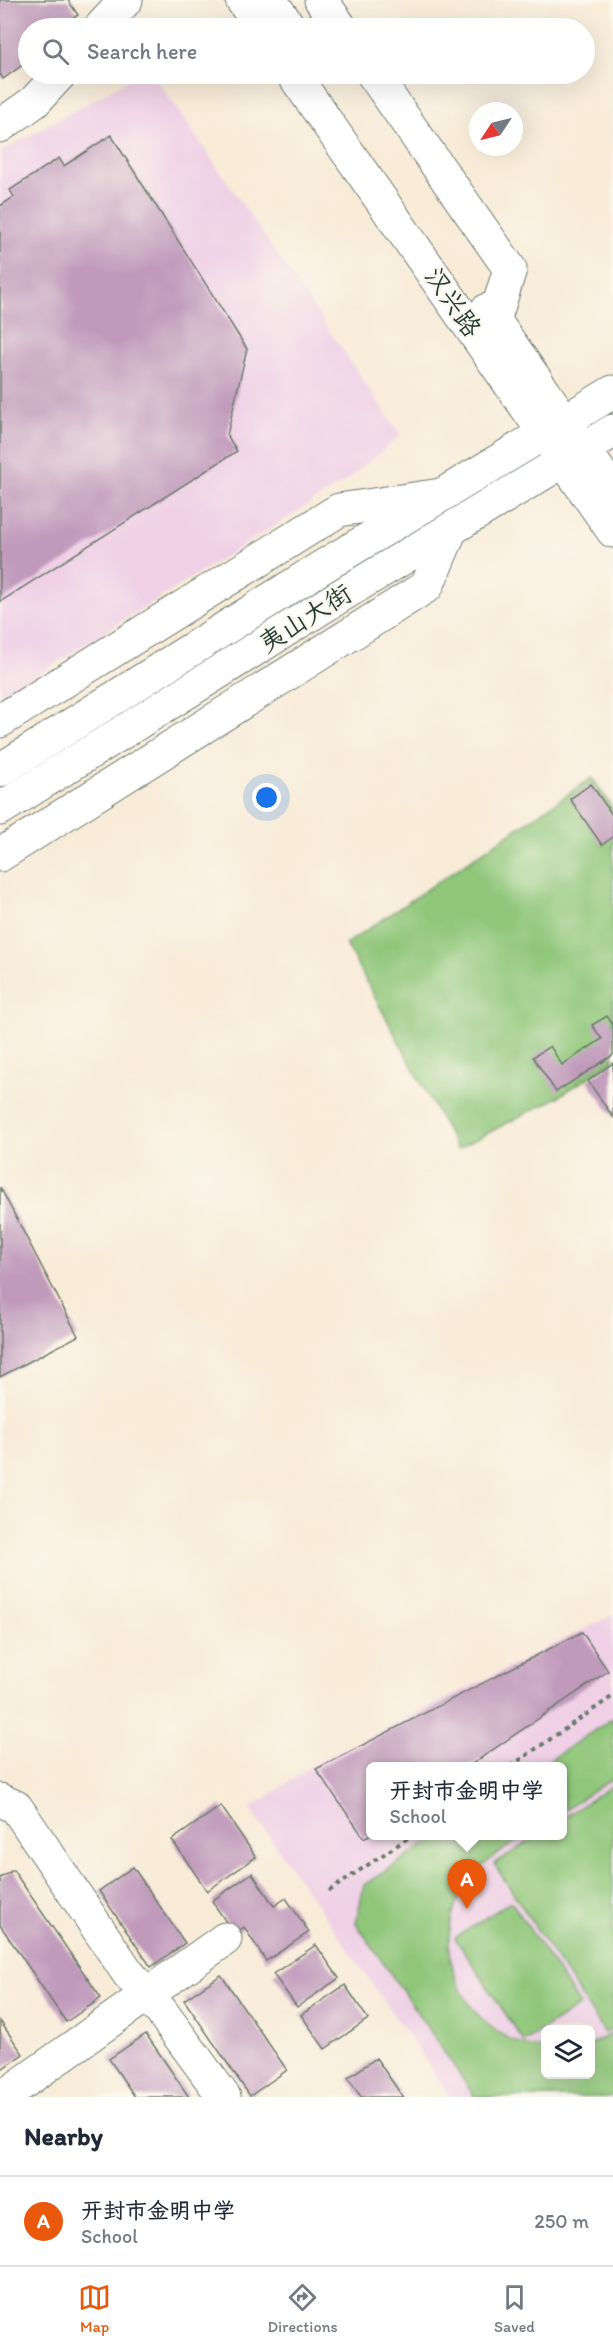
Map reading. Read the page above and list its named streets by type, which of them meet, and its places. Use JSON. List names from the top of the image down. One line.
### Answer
{"streets":{"street":["汉兴路","夷山大街"]},"crossings":[["汉兴路","夷山大街"]],"north":"bottom left","page":{"search":"Search here","popup":["开封市金明中学","School"],"pins":"A","heading":"Nearby","list":[{"mark":"A","name":"开封市金明中学","note":"School","value":"250 m"}],"nav":["Map","Directions","Saved"]}}
